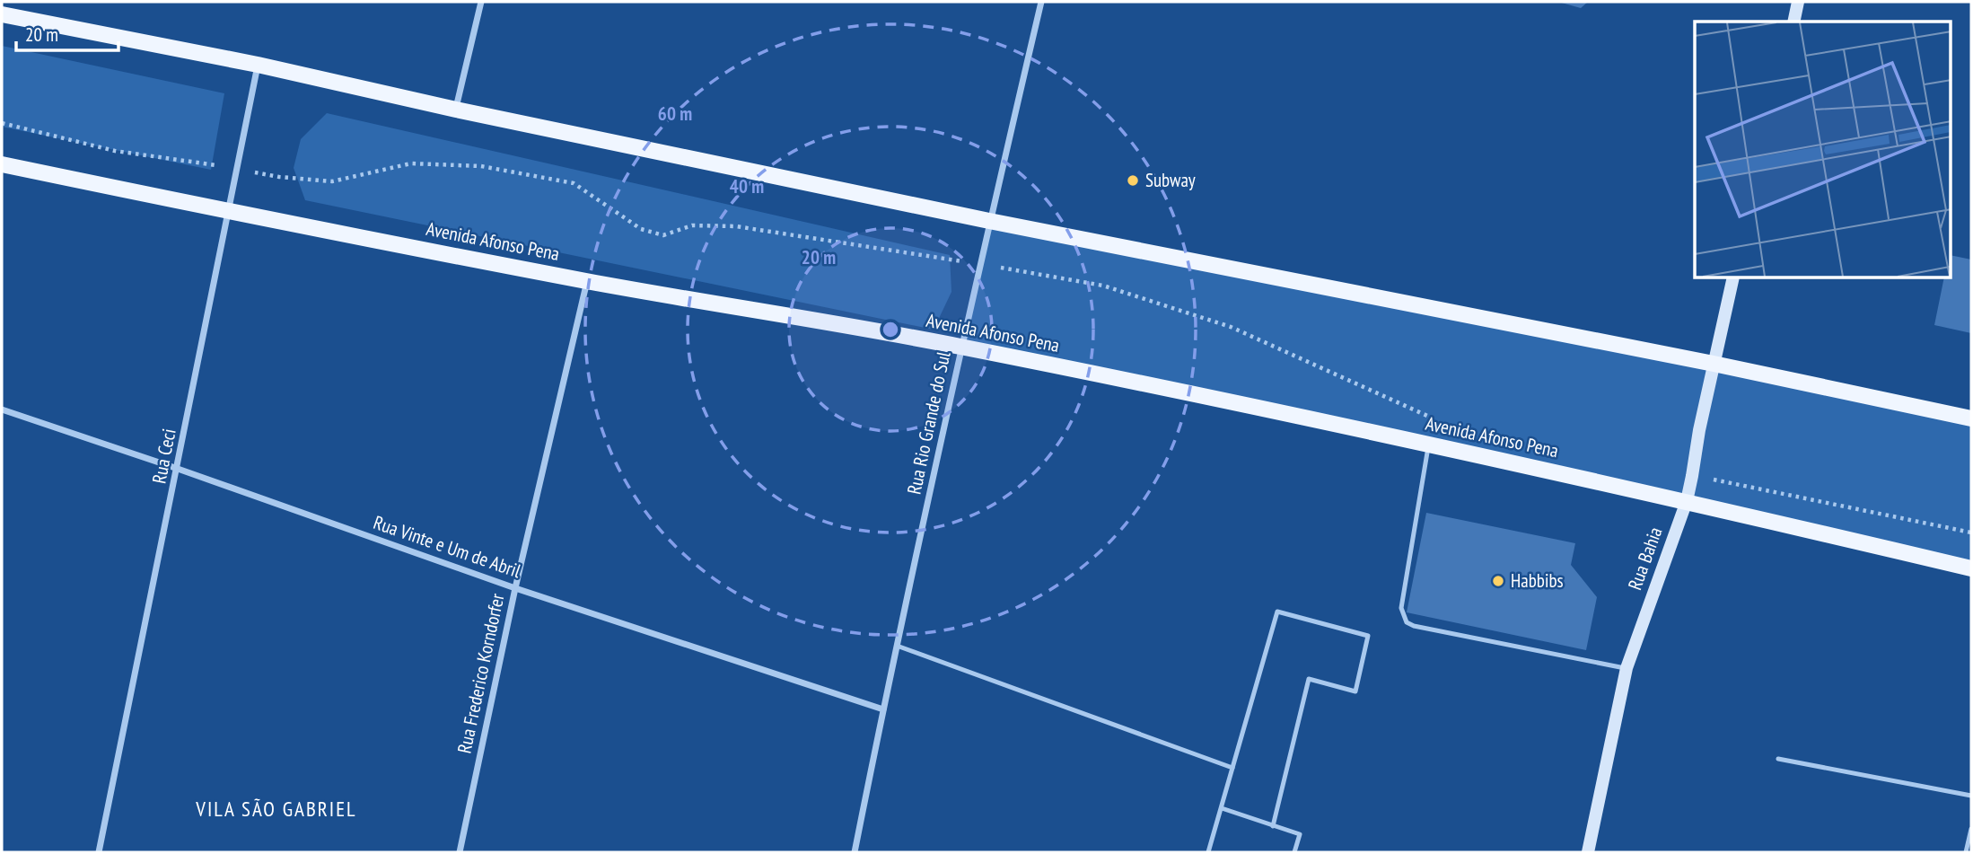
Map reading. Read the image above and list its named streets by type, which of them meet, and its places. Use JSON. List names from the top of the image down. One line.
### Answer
{"streets":{"main road":["Avenida Afonso Pena"],"street":["Rua Rio Grande do Sul","Rua Ceci","Rua Vinte e Um de Abril","Rua Bahia","Rua Frederico Korndorfer"]},"crossings":[["Avenida Afonso Pena","Rua Rio Grande do Sul"],["Avenida Afonso Pena","Rua Ceci"],["Avenida Afonso Pena","Rua Bahia"],["Avenida Afonso Pena","Rua Frederico Korndorfer"],["Rua Rio Grande do Sul","Rua Vinte e Um de Abril"],["Rua Ceci","Rua Vinte e Um de Abril"],["Rua Vinte e Um de Abril","Rua Frederico Korndorfer"]],"districts":["VILA SÃO GABRIEL"],"places":["Subway","Habbibs"],"scale_bar":"20 m","rings":["60 m","40 m","20 m"]}
